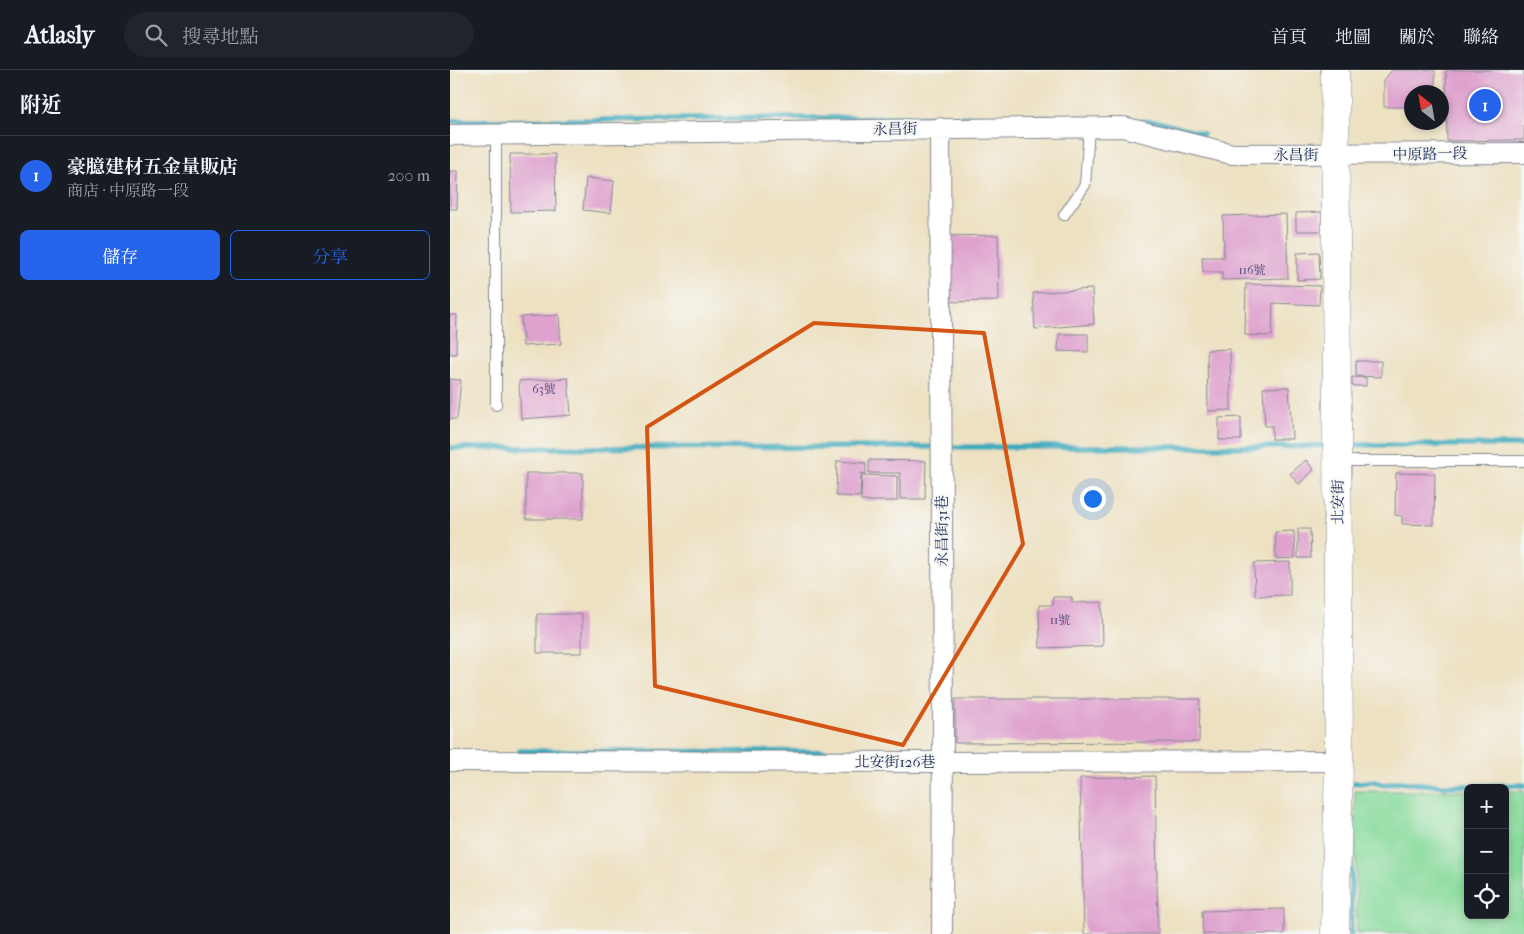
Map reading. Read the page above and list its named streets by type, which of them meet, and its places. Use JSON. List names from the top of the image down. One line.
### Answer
{"streets":{"street":["永昌街","中原路一段","北安街","永昌街31巷","北安街126巷"]},"crossings":[["永昌街","中原路一段"],["永昌街","北安街"],["永昌街","永昌街31巷"],["中原路一段","北安街"],["北安街","北安街126巷"],["永昌街31巷","北安街126巷"]],"house_numbers":["116號","63號","11號"],"north":"top left","page":{"header":"Atlasly","search":"搜尋地點","nav":["首頁","地圖","關於","聯絡"],"heading":"附近","pins":"1","list":[{"mark":"1","name":"豪臆建材五金量販店","note":"商店 · 中原路一段","value":"200 m"}],"buttons":["儲存","分享"],"map_buttons":["+","−"]}}
